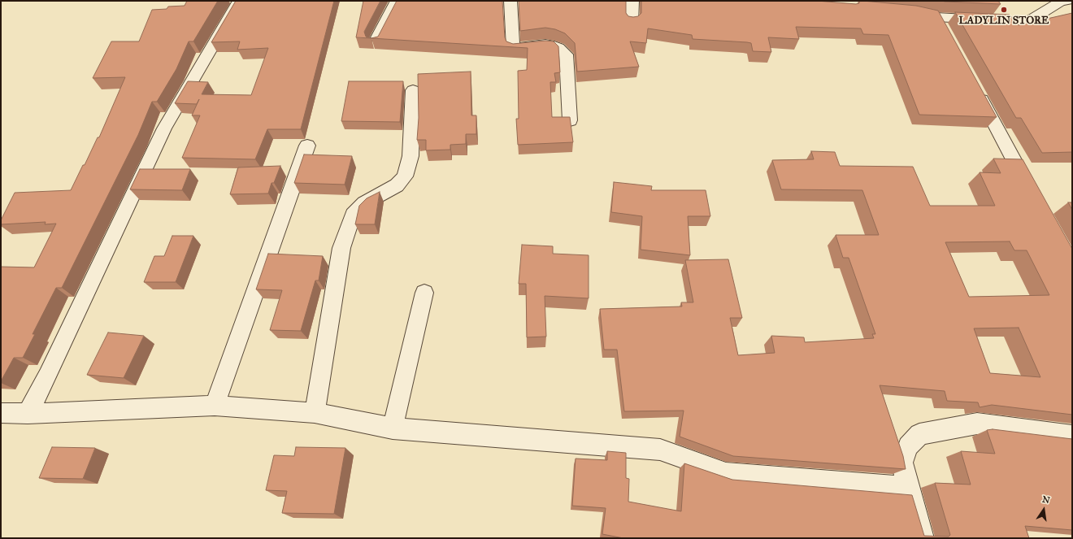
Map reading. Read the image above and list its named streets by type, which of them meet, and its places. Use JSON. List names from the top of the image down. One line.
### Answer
{"places":["LADYLIN STORE"],"north":"top"}
